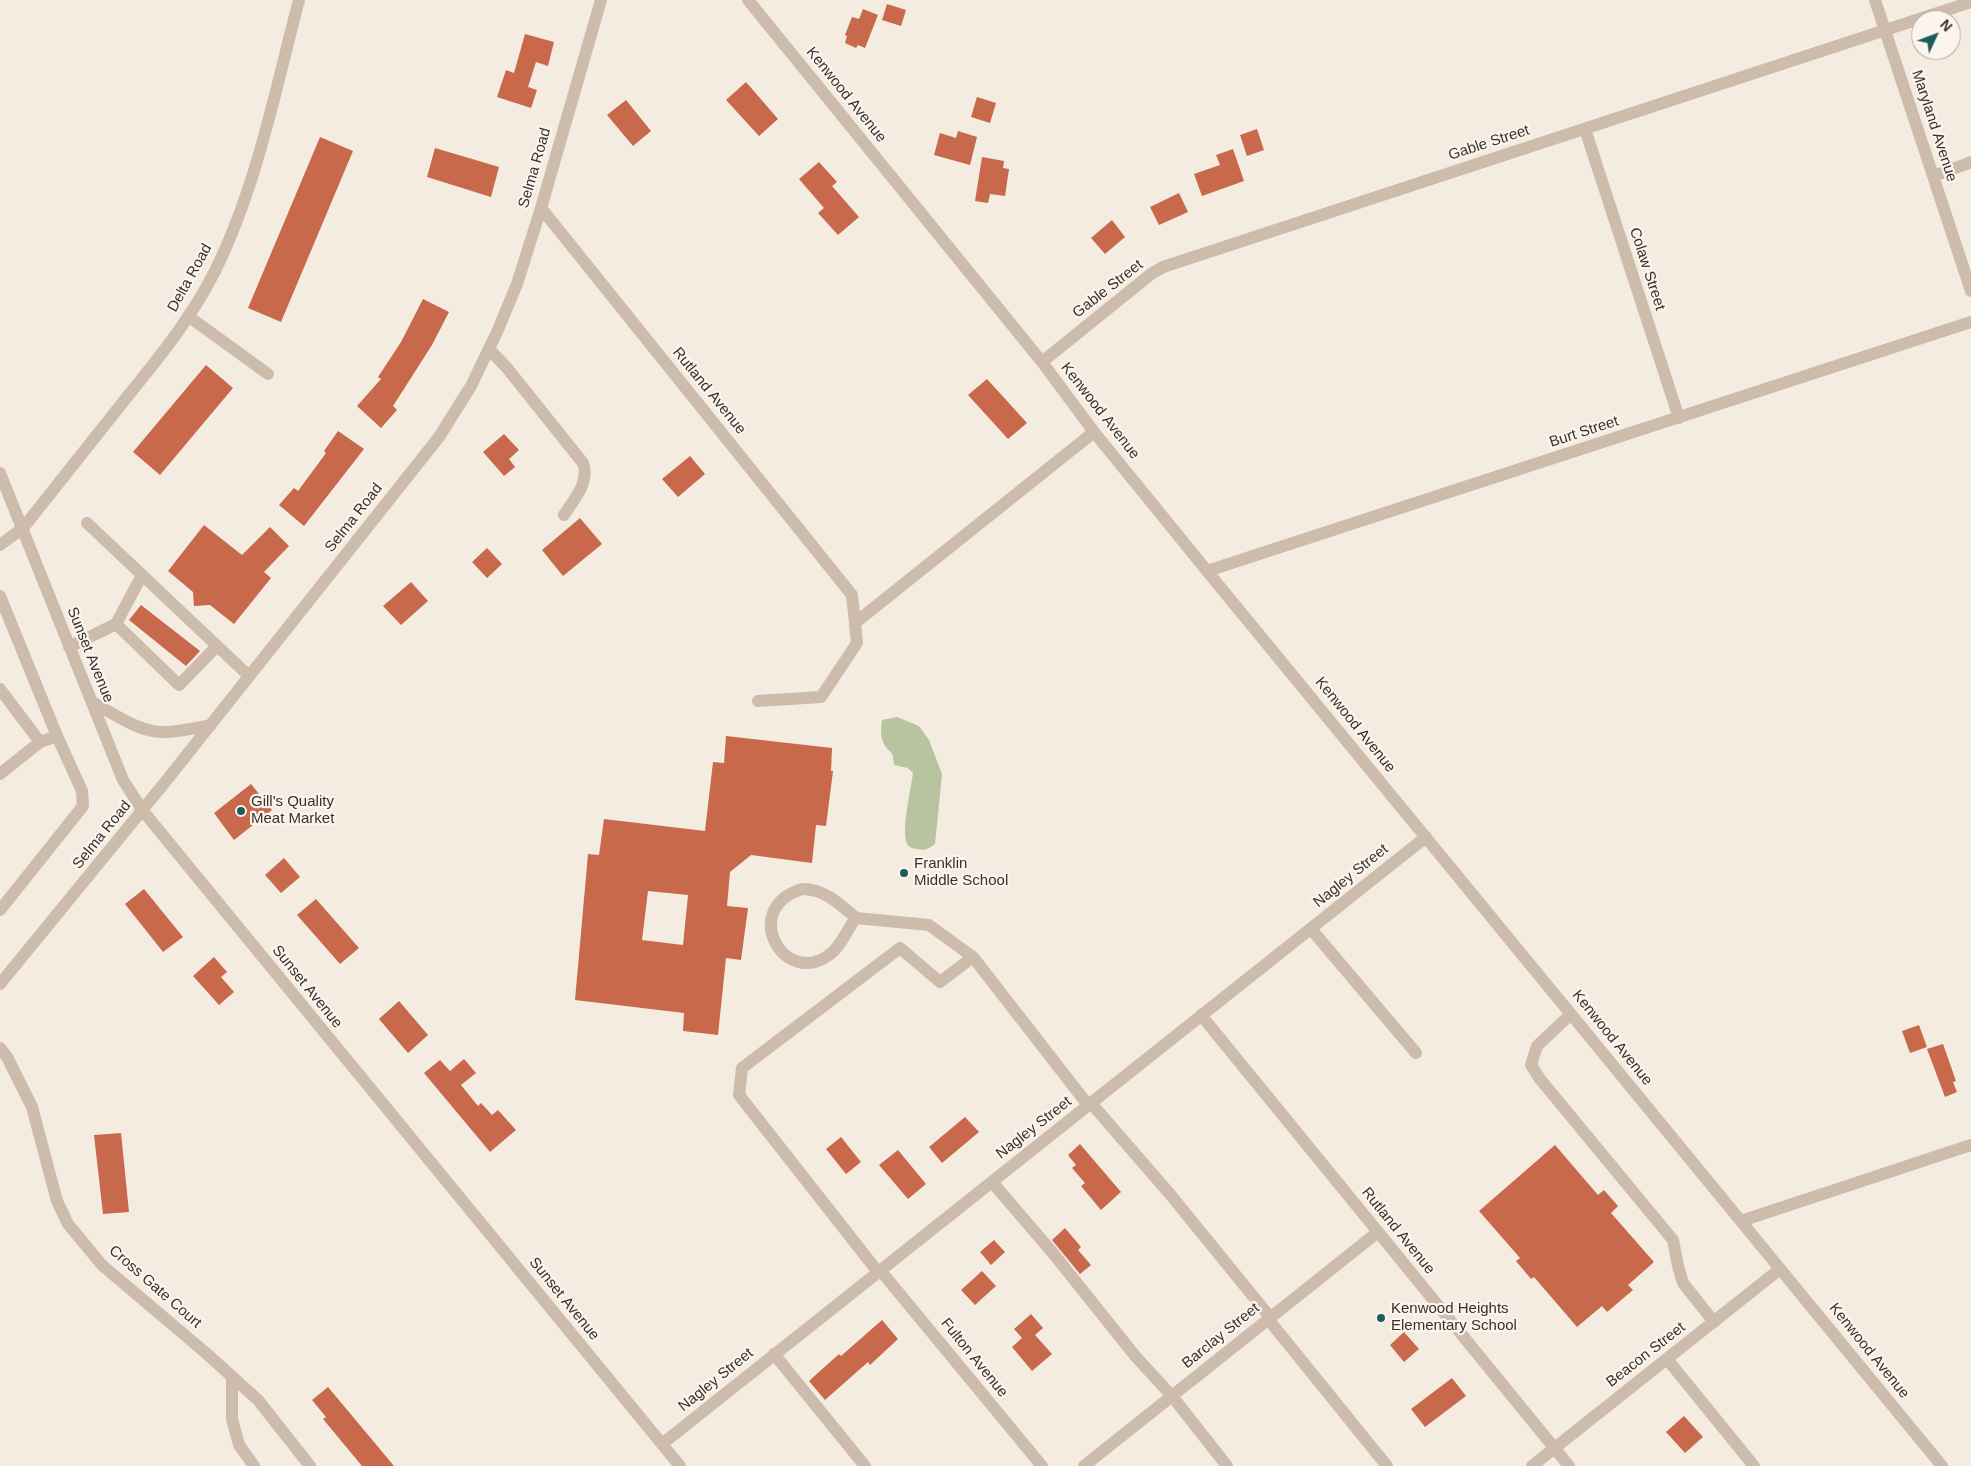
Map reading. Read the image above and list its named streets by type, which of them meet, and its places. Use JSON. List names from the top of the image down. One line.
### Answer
{"streets":{"street":["Kenwood Avenue","Maryland Avenue","Gable Street","Selma Road","Colaw Street","Delta Road","Rutland Avenue","Burt Street","Sunset Avenue","Nagley Street","Cross Gate Court","Barclay Street","Beacon Street","Fulton Avenue"]},"crossings":[["Kenwood Avenue","Gable Street"],["Kenwood Avenue","Burt Street"],["Kenwood Avenue","Nagley Street"],["Kenwood Avenue","Beacon Street"],["Maryland Avenue","Gable Street"],["Gable Street","Colaw Street"],["Selma Road","Rutland Avenue"],["Selma Road","Sunset Avenue"],["Colaw Street","Burt Street"],["Delta Road","Sunset Avenue"],["Rutland Avenue","Nagley Street"],["Rutland Avenue","Barclay Street"],["Rutland Avenue","Beacon Street"],["Sunset Avenue","Nagley Street"],["Nagley Street","Fulton Avenue"]],"places":["Gill's Quality Meat Market","Franklin Middle School","Kenwood Heights Elementary School"],"north":"top right"}
